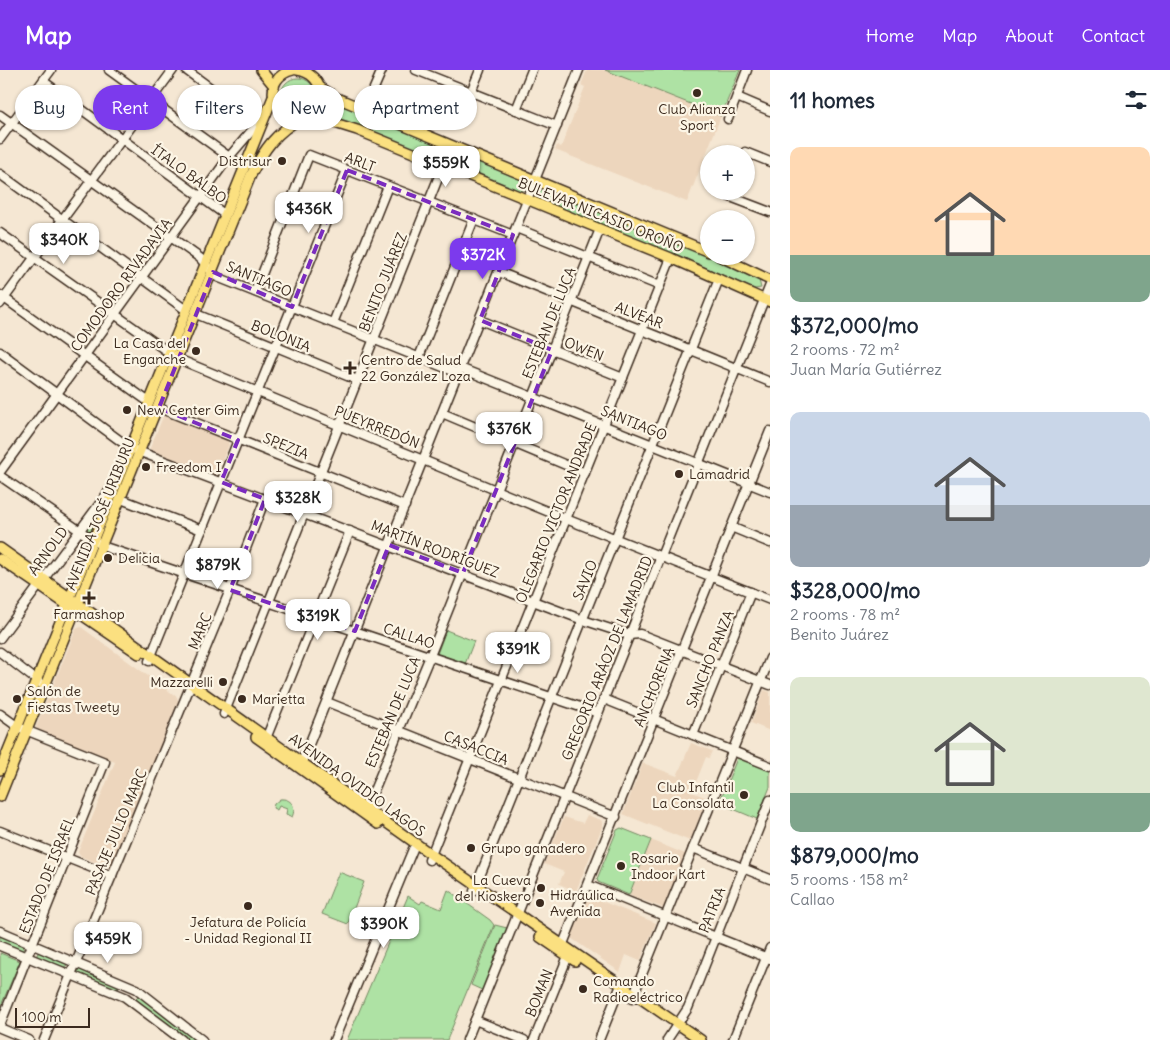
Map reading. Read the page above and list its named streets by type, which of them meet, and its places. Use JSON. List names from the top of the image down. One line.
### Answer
{"streets":{"main road":["BULEVAR NICASIO OROÑO","AVENIDA JOSÉ URIBURU","AVENIDA OVIDIO LAGOS"],"street":["ARLT","ÍTALO BALBO","SANTIAGO","BENITO JUÁREZ","COMODORO RIVADAVIA","ALVEAR","ESTEBAN DE LUCA","BOLONIA","OWEN","PUEYRREDÓN","SPEZIA","OLEGARIO VICTOR ANDRADE","MARTÍN RODRÍGUEZ","ARNOLD","SAVIO","MARC","CALLAO","GREGORIO ARÁOZ DE LAMADRID","SANCHO PANZA","ANCHORENA","CASACCIA","PASAJE JULIO MARC","ESTADO DE ISRAEL","PATRIA","BOMAN"]},"crossings":[["ARLT","SANTIAGO"],["ARLT","BENITO JUÁREZ"],["ARLT","ESTEBAN DE LUCA"],["ARLT","OLEGARIO VICTOR ANDRADE"],["ÍTALO BALBO","COMODORO RIVADAVIA"],["ÍTALO BALBO","AVENIDA JOSÉ URIBURU"],["BULEVAR NICASIO OROÑO","BENITO JUÁREZ"],["BULEVAR NICASIO OROÑO","ESTEBAN DE LUCA"],["BULEVAR NICASIO OROÑO","OLEGARIO VICTOR ANDRADE"],["BULEVAR NICASIO OROÑO","SAVIO"],["BULEVAR NICASIO OROÑO","GREGORIO ARÁOZ DE LAMADRID"],["SANTIAGO","BENITO JUÁREZ"],["SANTIAGO","COMODORO RIVADAVIA"],["SANTIAGO","ESTEBAN DE LUCA"],["SANTIAGO","OLEGARIO VICTOR ANDRADE"],["SANTIAGO","AVENIDA JOSÉ URIBURU"],["SANTIAGO","SAVIO"],["SANTIAGO","GREGORIO ARÁOZ DE LAMADRID"],["SANTIAGO","ANCHORENA"],["BENITO JUÁREZ","BOLONIA"],["BENITO JUÁREZ","PUEYRREDÓN"],["BENITO JUÁREZ","SPEZIA"],["BENITO JUÁREZ","MARTÍN RODRÍGUEZ"],["BENITO JUÁREZ","CALLAO"],["BENITO JUÁREZ","AVENIDA OVIDIO LAGOS"],["COMODORO RIVADAVIA","PUEYRREDÓN"],["COMODORO RIVADAVIA","MARTÍN RODRÍGUEZ"],["COMODORO RIVADAVIA","CALLAO"],["ALVEAR","ESTEBAN DE LUCA"],["ALVEAR","OLEGARIO VICTOR ANDRADE"],["ALVEAR","SAVIO"],["ALVEAR","GREGORIO ARÁOZ DE LAMADRID"],["ESTEBAN DE LUCA","OWEN"],["ESTEBAN DE LUCA","PUEYRREDÓN"],["ESTEBAN DE LUCA","MARTÍN RODRÍGUEZ"],["ESTEBAN DE LUCA","CALLAO"],["ESTEBAN DE LUCA","CASACCIA"],["ESTEBAN DE LUCA","AVENIDA OVIDIO LAGOS"],["BOLONIA","AVENIDA JOSÉ URIBURU"],["OWEN","OLEGARIO VICTOR ANDRADE"],["PUEYRREDÓN","OLEGARIO VICTOR ANDRADE"],["PUEYRREDÓN","AVENIDA JOSÉ URIBURU"],["PUEYRREDÓN","SAVIO"],["PUEYRREDÓN","GREGORIO ARÁOZ DE LAMADRID"],["PUEYRREDÓN","SANCHO PANZA"],["PUEYRREDÓN","ANCHORENA"],["SPEZIA","AVENIDA JOSÉ URIBURU"],["OLEGARIO VICTOR ANDRADE","MARTÍN RODRÍGUEZ"],["OLEGARIO VICTOR ANDRADE","CALLAO"],["OLEGARIO VICTOR ANDRADE","CASACCIA"],["OLEGARIO VICTOR ANDRADE","AVENIDA OVIDIO LAGOS"],["AVENIDA JOSÉ URIBURU","MARTÍN RODRÍGUEZ"],["AVENIDA JOSÉ URIBURU","ARNOLD"],["AVENIDA JOSÉ URIBURU","CALLAO"],["AVENIDA JOSÉ URIBURU","AVENIDA OVIDIO LAGOS"],["AVENIDA JOSÉ URIBURU","ESTADO DE ISRAEL"],["MARTÍN RODRÍGUEZ","SAVIO"],["MARTÍN RODRÍGUEZ","MARC"],["MARTÍN RODRÍGUEZ","GREGORIO ARÁOZ DE LAMADRID"],["MARTÍN RODRÍGUEZ","SANCHO PANZA"],["MARTÍN RODRÍGUEZ","ANCHORENA"],["ARNOLD","CALLAO"],["ARNOLD","AVENIDA OVIDIO LAGOS"],["SAVIO","CALLAO"],["SAVIO","CASACCIA"],["SAVIO","AVENIDA OVIDIO LAGOS"],["MARC","CALLAO"],["MARC","AVENIDA OVIDIO LAGOS"],["MARC","PASAJE JULIO MARC"],["CALLAO","GREGORIO ARÁOZ DE LAMADRID"],["GREGORIO ARÁOZ DE LAMADRID","CASACCIA"],["GREGORIO ARÁOZ DE LAMADRID","AVENIDA OVIDIO LAGOS"],["ANCHORENA","CASACCIA"],["ANCHORENA","AVENIDA OVIDIO LAGOS"],["ANCHORENA","BOMAN"],["AVENIDA OVIDIO LAGOS","PASAJE JULIO MARC"],["AVENIDA OVIDIO LAGOS","PATRIA"],["AVENIDA OVIDIO LAGOS","BOMAN"]],"places":{"other":["Club Alianza Sport","Distrisur","La Casa del Enganche","New Center Gim","Freedom I","Lamadrid","Delicia","Mazzarelli","Salón de Fiestas Tweety","Marietta","Club Infantil La Consolata","Grupo ganadero","Rosario Indoor Kart","La Cueva del Kioskero","Hidráulica Avenida","Jefatura de Policía - Unidad Regional II","Comando Radioeléctrico"],"health":["Centro de Salud 22 González Loza","Farmashop"]},"scale_bar":"100 m","page":{"header":"Map","nav":["Home","Map","About","Contact"],"heading":"11 homes","chip":["Buy","Rent","Filters","New","Apartment"],"list":[{"name":"$372,000/mo","note":"2 rooms · 72 m² · Juan María Gutiérrez"},{"name":"$328,000/mo","note":"2 rooms · 78 m² · Benito Juárez"},{"name":"$879,000/mo","note":"5 rooms · 158 m² · Callao"}],"map_buttons":["+","−"],"price":["$559K","$436K","$340K","$372K","$376K","$328K","$879K","$319K","$391K","$390K","$459K"],"scale":"100 m"}}
